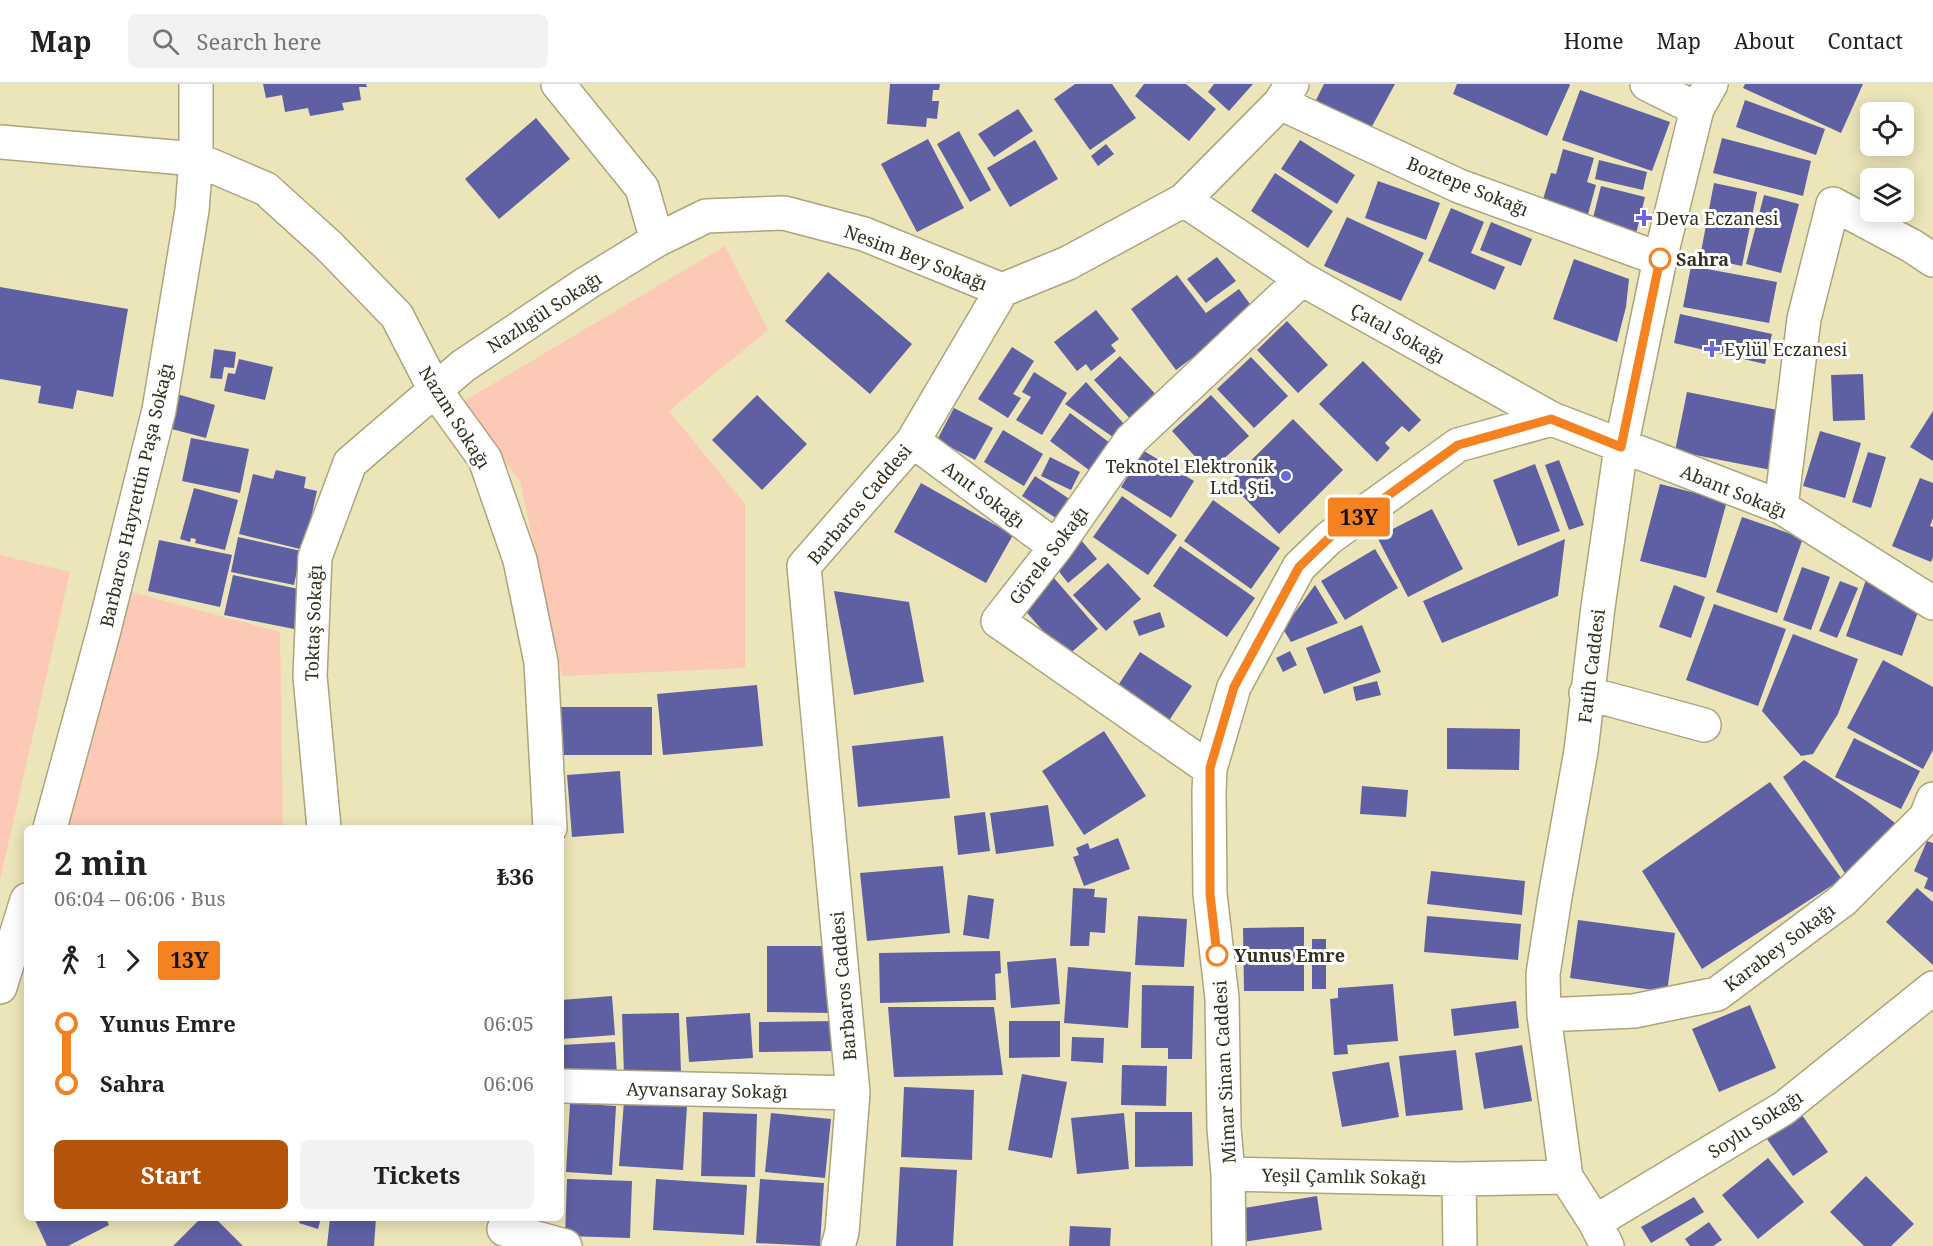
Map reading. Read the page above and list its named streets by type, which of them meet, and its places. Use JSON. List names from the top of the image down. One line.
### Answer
{"streets":{"street":["Boztepe Sokağı","Nesim Bey Sokağı","Nazlıgül Sokağı","Çatal Sokağı","Nazım Sokağı","Abant Sokağı","Anıt Sokağı","Barbaros Hayrettin Paşa Sokağı","Barbaros Caddesi","Görele Sokağı","Toktaş Sokağı","Fatih Caddesi","Karabey Sokağı","Mimar Sinan Caddesi","Ayvansaray Sokağı","Soylu Sokağı","Yeşil Çamlık Sokağı"]},"crossings":[["Boztepe Sokağı","Fatih Caddesi"],["Nesim Bey Sokağı","Nazlıgül Sokağı"],["Nesim Bey Sokağı","Barbaros Caddesi"],["Nazlıgül Sokağı","Nazım Sokağı"],["Nazlıgül Sokağı","Toktaş Sokağı"],["Çatal Sokağı","Abant Sokağı"],["Çatal Sokağı","Görele Sokağı"],["Çatal Sokağı","Fatih Caddesi"],["Çatal Sokağı","Mimar Sinan Caddesi"],["Nazım Sokağı","Barbaros Hayrettin Paşa Sokağı"],["Nazım Sokağı","Toktaş Sokağı"],["Abant Sokağı","Fatih Caddesi"],["Anıt Sokağı","Barbaros Caddesi"],["Anıt Sokağı","Görele Sokağı"],["Barbaros Caddesi","Ayvansaray Sokağı"],["Görele Sokağı","Mimar Sinan Caddesi"],["Fatih Caddesi","Karabey Sokağı"],["Fatih Caddesi","Soylu Sokağı"],["Fatih Caddesi","Yeşil Çamlık Sokağı"],["Mimar Sinan Caddesi","Yeşil Çamlık Sokağı"]],"places":{"health":["Deva Eczanesi","Eylül Eczanesi"],"other":["Sahra","Teknotel Elektronik Ltd. Şti.","Yunus Emre"]},"lines":["bus line 13Y"],"page":{"header":"Map","search":"Search here","nav":["Home","Map","About","Contact"],"on_map":"13Y","heading":["2 min","06:04 – 06:06 · Bus","₺36"],"legs":["1","13Y"],"list":[{"name":"Yunus Emre","value":"06:05"},{"name":"Sahra","value":"06:06"}],"buttons":["Start","Tickets"]}}
